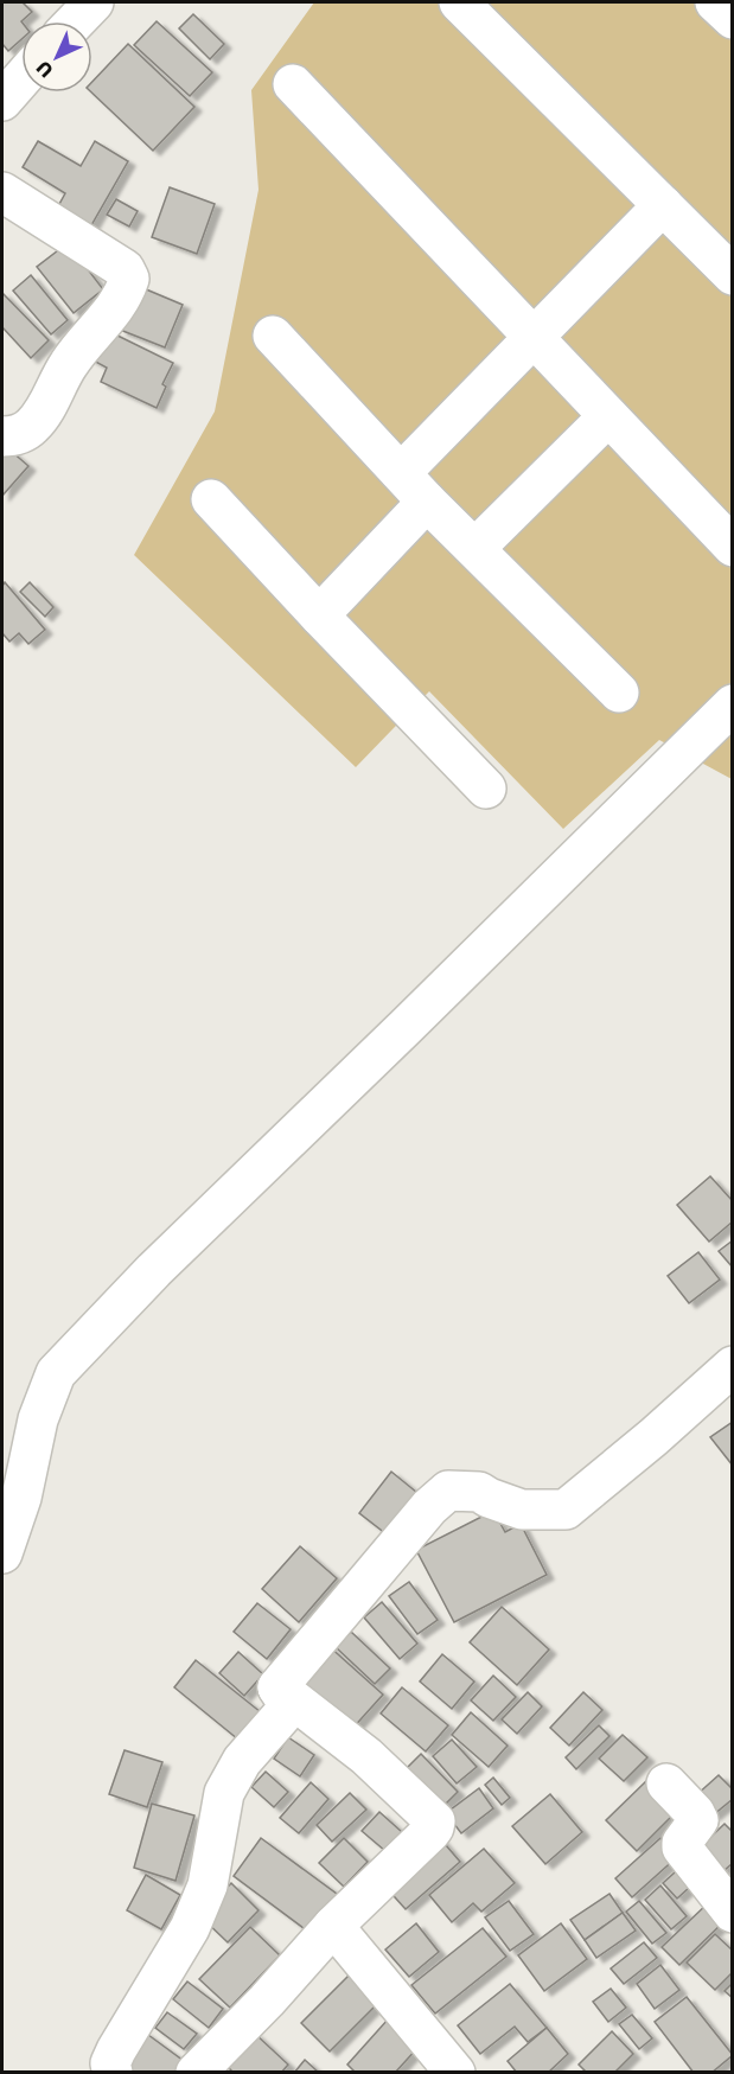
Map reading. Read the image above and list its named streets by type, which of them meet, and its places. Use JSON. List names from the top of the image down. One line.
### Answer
{"north":"bottom left"}
